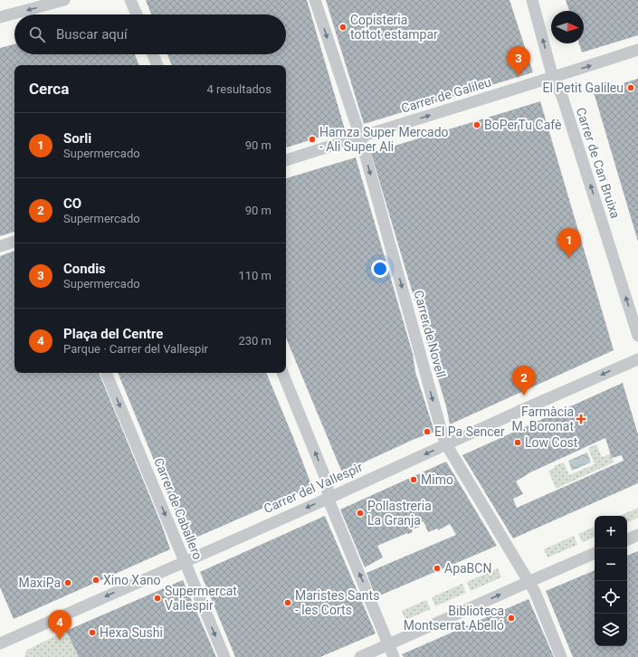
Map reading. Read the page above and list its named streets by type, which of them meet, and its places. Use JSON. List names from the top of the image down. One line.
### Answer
{"streets":{"street":["Carrer de Galileu","Carrer de Can Bruixa","Carrer de Novell","Carrer del Vallespir","Carrer de Caballero"]},"crossings":[["Carrer de Galileu","Carrer de Can Bruixa"],["Carrer de Galileu","Carrer de Novell"],["Carrer de Novell","Carrer del Vallespir"],["Carrer del Vallespir","Carrer de Caballero"]],"one_way":["Carrer de Galileu","Carrer de Can Bruixa","Carrer de Novell","Carrer del Vallespir","Carrer de Caballero"],"places":{"other":["Copisteria tottot estampar","El Petit Galileu","BoPerTu Cafè","Hamza Super Mercado - Ali Super Ali","El Pa Sencer","Low Cost","Mimo","Pollastreria La Granja","ApaBCN","Xino Xano","MaxiPa","Supermercat Vallespir","Maristes Sants - les Corts","Biblioteca Montserrat Abelló","Hexa Sushi"],"health":["Farmàcia M. Boronat"]},"north":"right","page":{"search":"Buscar aquí","pins":["3","1","2","4"],"heading":["Cerca","4 resultados"],"list":[{"mark":"1","name":"Sorli","note":"Supermercado","value":"90 m"},{"mark":"2","name":"CO","note":"Supermercado","value":"90 m"},{"mark":"3","name":"Condis","note":"Supermercado","value":"110 m"},{"mark":"4","name":"Plaça del Centre","note":"Parque · Carrer del Vallespir","value":"230 m"}],"map_buttons":["+","−"]}}
